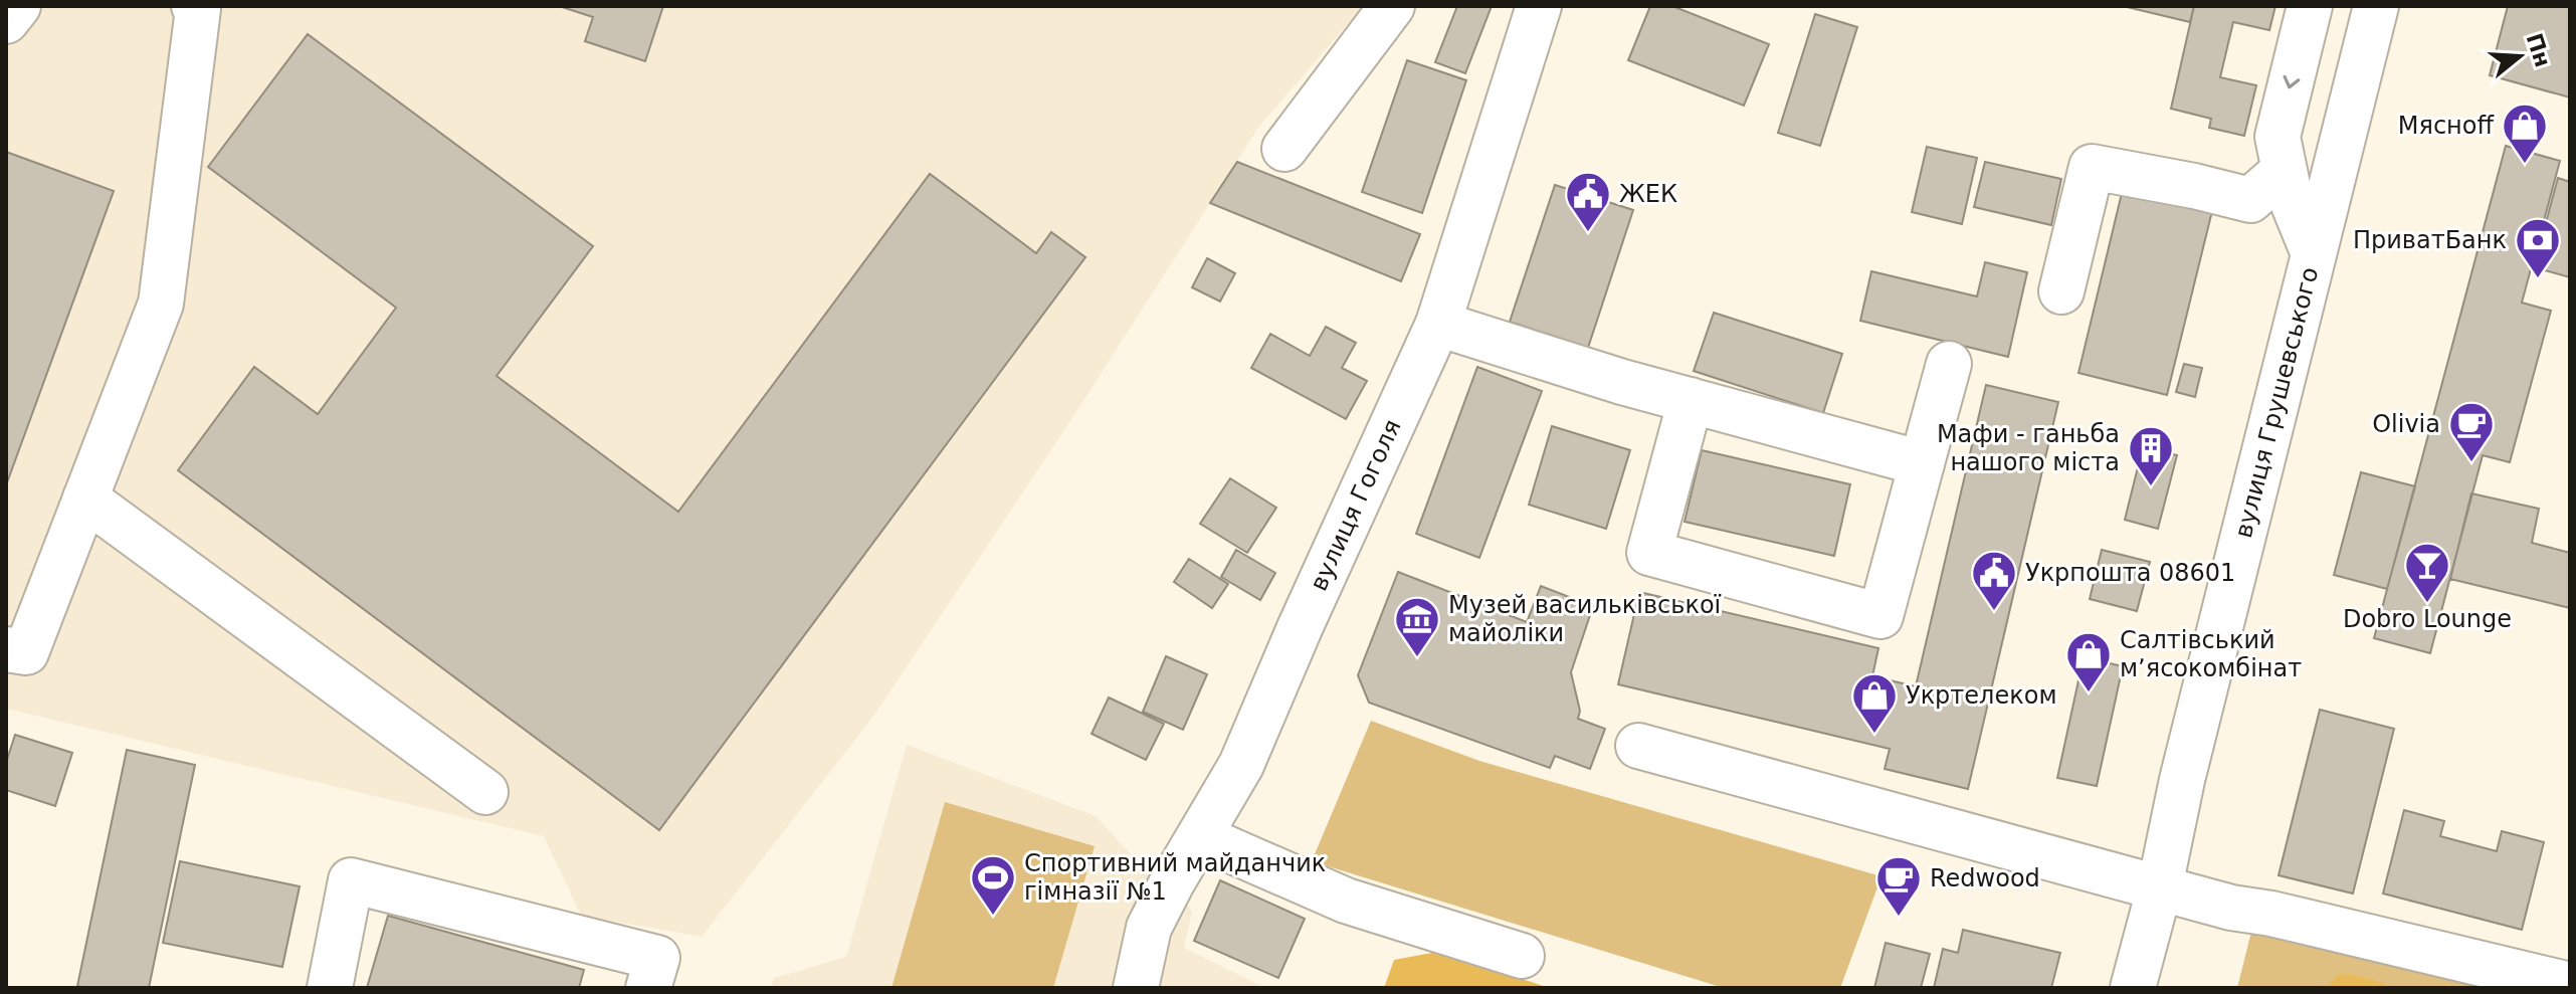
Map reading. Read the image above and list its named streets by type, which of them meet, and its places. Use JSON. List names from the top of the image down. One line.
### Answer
{"streets":{"street":["вулиця Грушевського","вулиця Гоголя"]},"places":{"shop":["Мяснoff","Салтівський мʼясокомбінат","Укртелеком"],"public building":["ЖЕК","Укрпошта 08601"],"bank":["ПриватБанк"],"cafe":["Olivia","Redwood"],"building":["Мафи - ганьба нашого міста"],"bar":["Dobro Lounge"],"museum":["Музей васильківської майоліки"],"sports":["Спортивний майданчик гімназії №1"]},"north":"right"}
